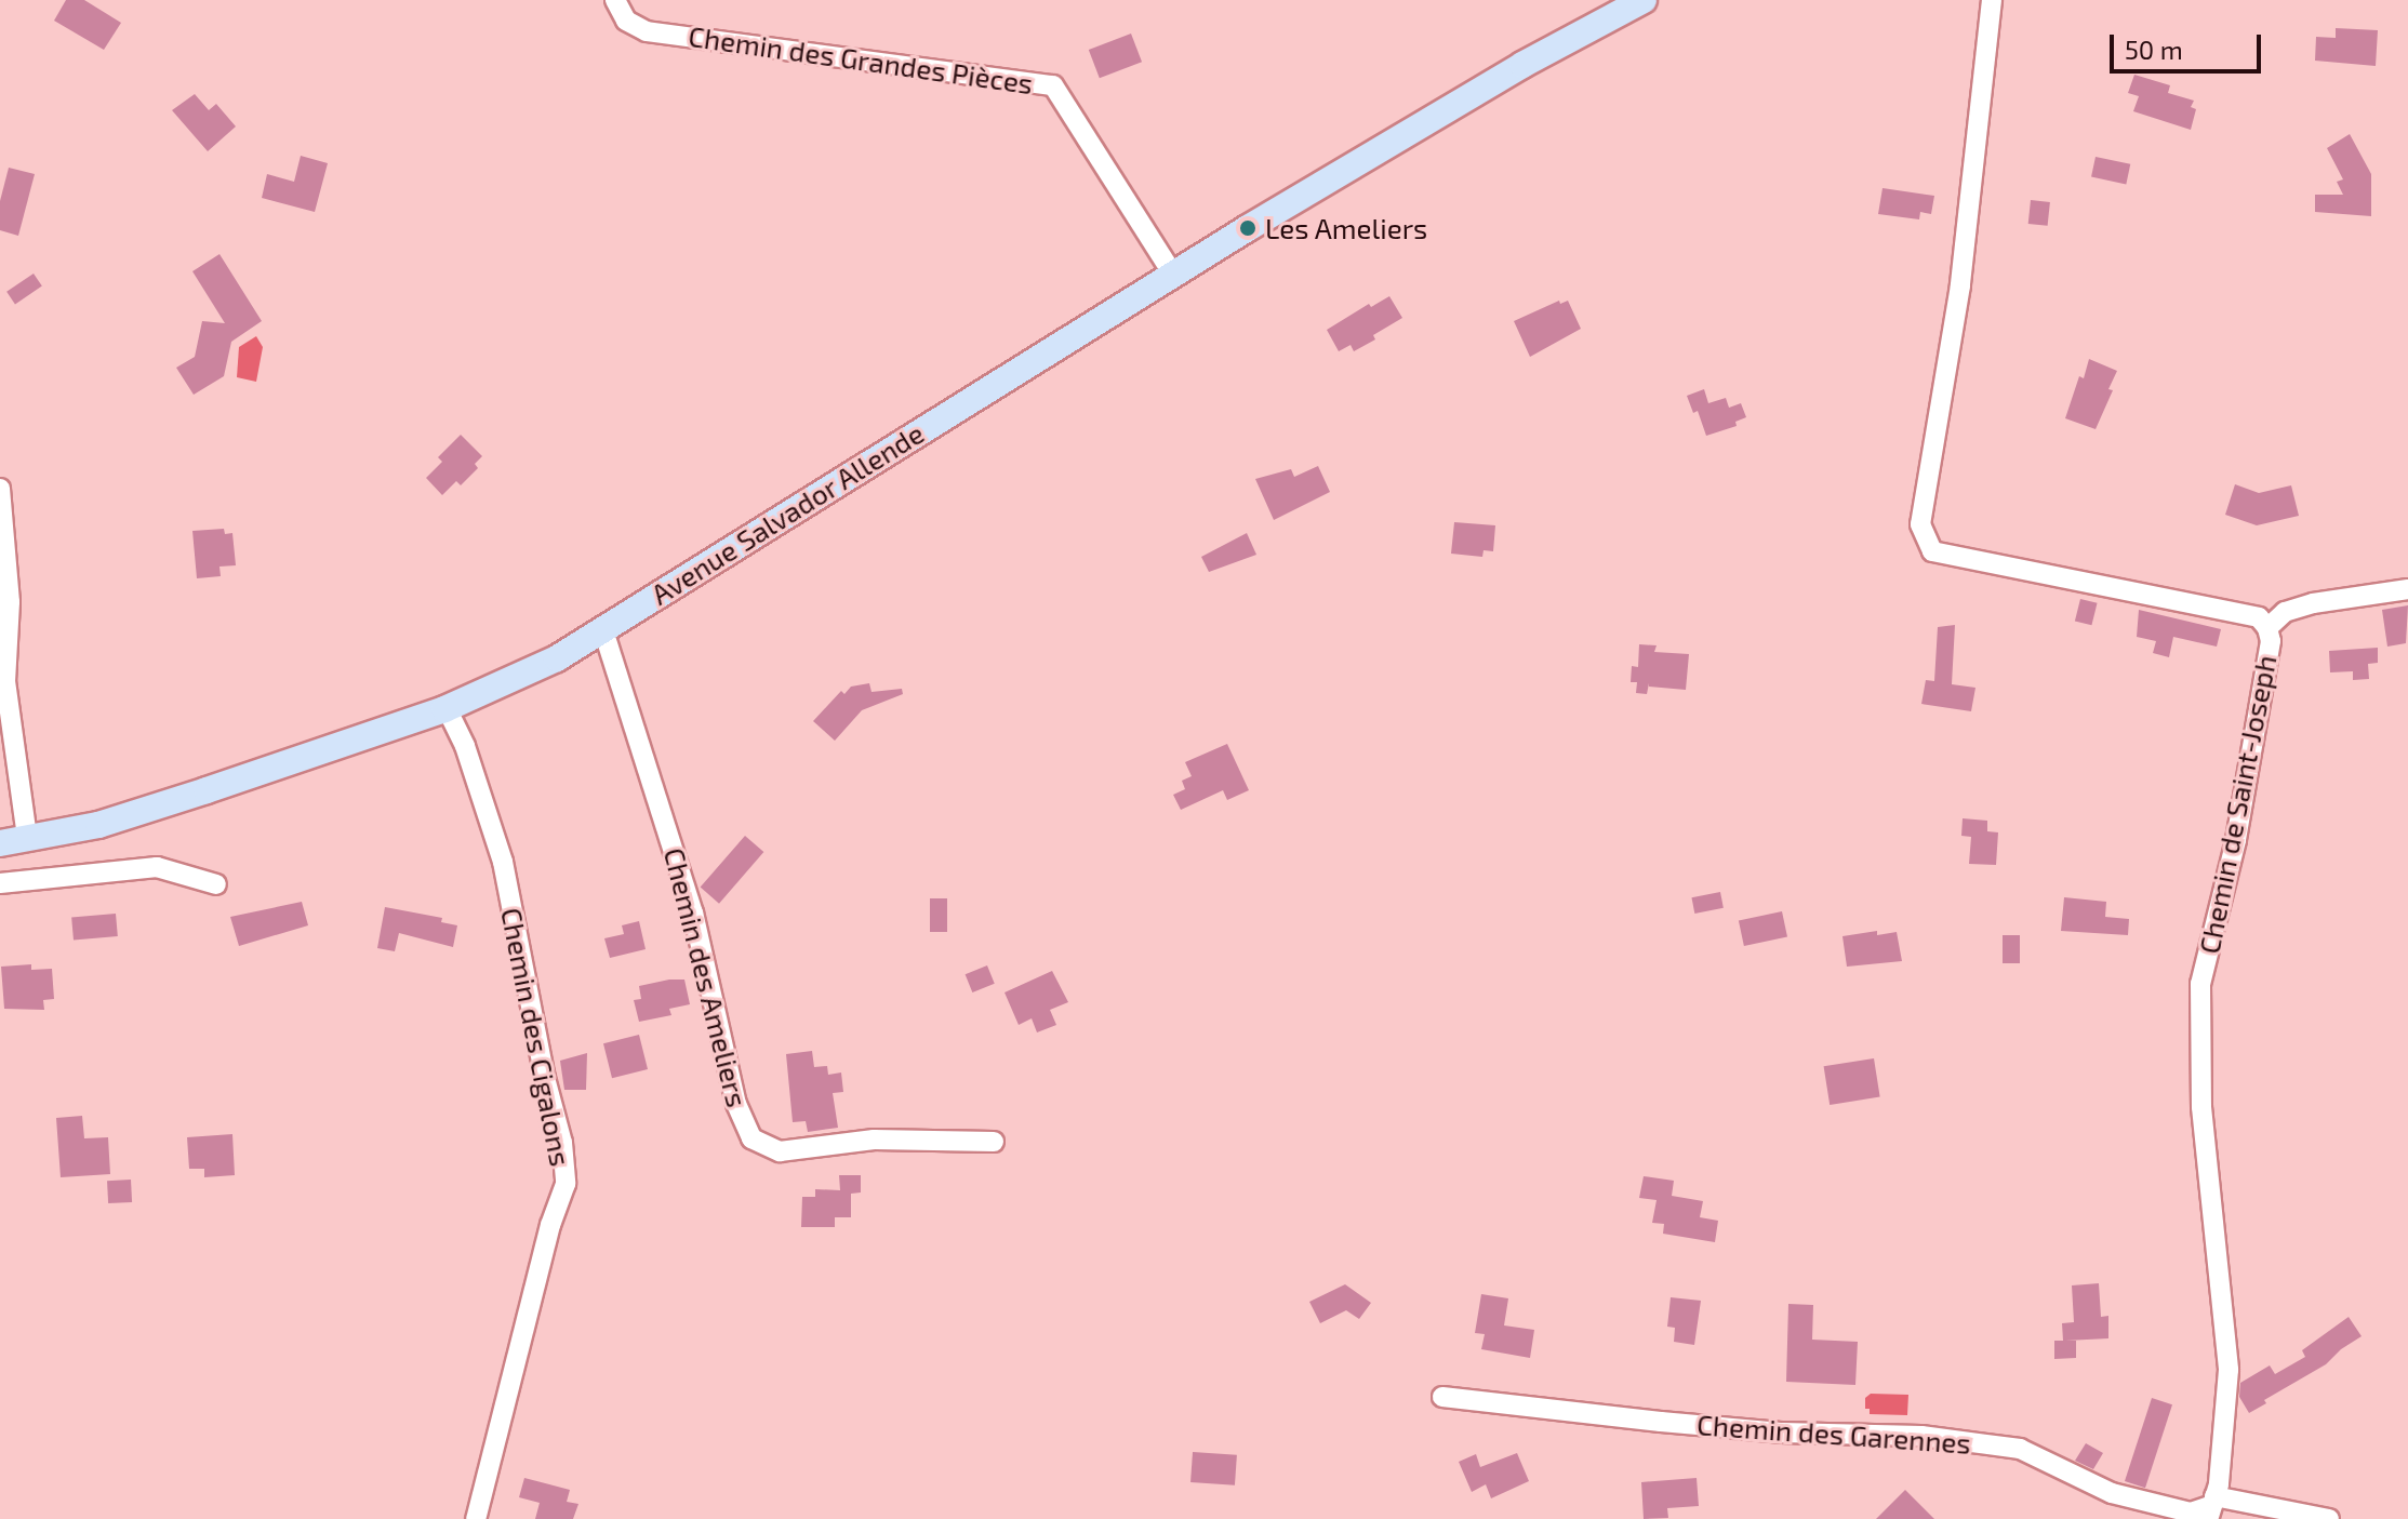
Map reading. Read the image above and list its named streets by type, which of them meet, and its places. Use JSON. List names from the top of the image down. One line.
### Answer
{"streets":{"main road":["Avenue Salvador Allende"],"street":["Chemin des Grandes Pièces","Chemin de Saint-Joseph","Chemin des Ameliers","Chemin des Cigalons","Chemin des Garennes"]},"crossings":[["Chemin des Grandes Pièces","Avenue Salvador Allende"],["Avenue Salvador Allende","Chemin des Ameliers"],["Avenue Salvador Allende","Chemin des Cigalons"],["Chemin de Saint-Joseph","Chemin des Garennes"]],"places":["Les Ameliers"],"scale_bar":"50 m"}
